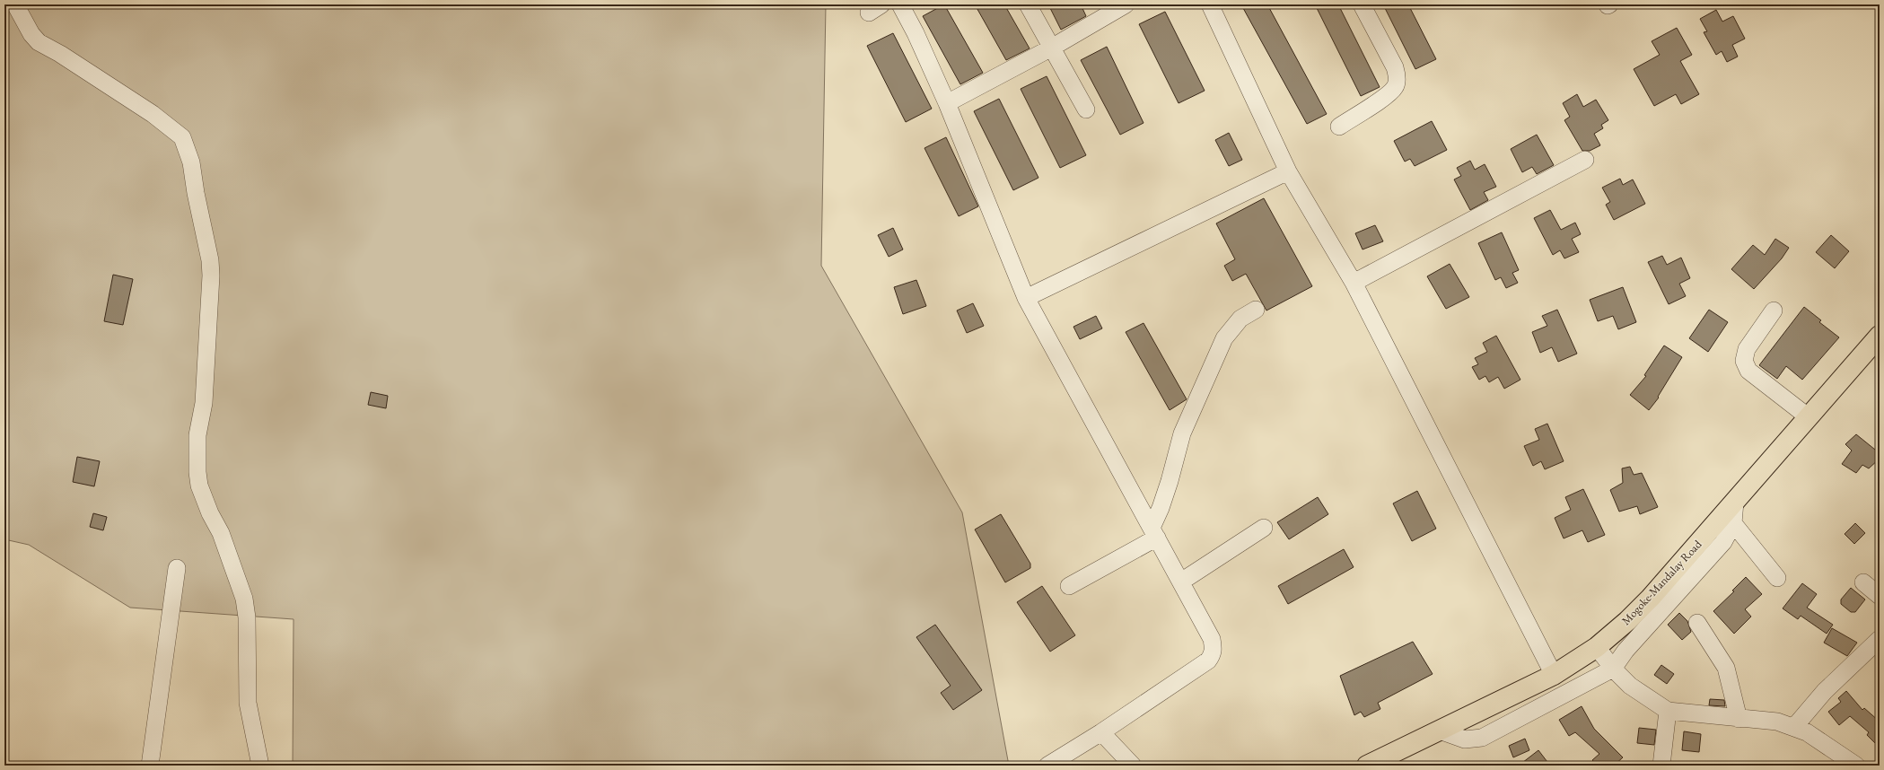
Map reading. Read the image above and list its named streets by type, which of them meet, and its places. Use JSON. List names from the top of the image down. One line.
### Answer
{"streets":{"highway":["Mogoke-Mandalay Road"]}}
